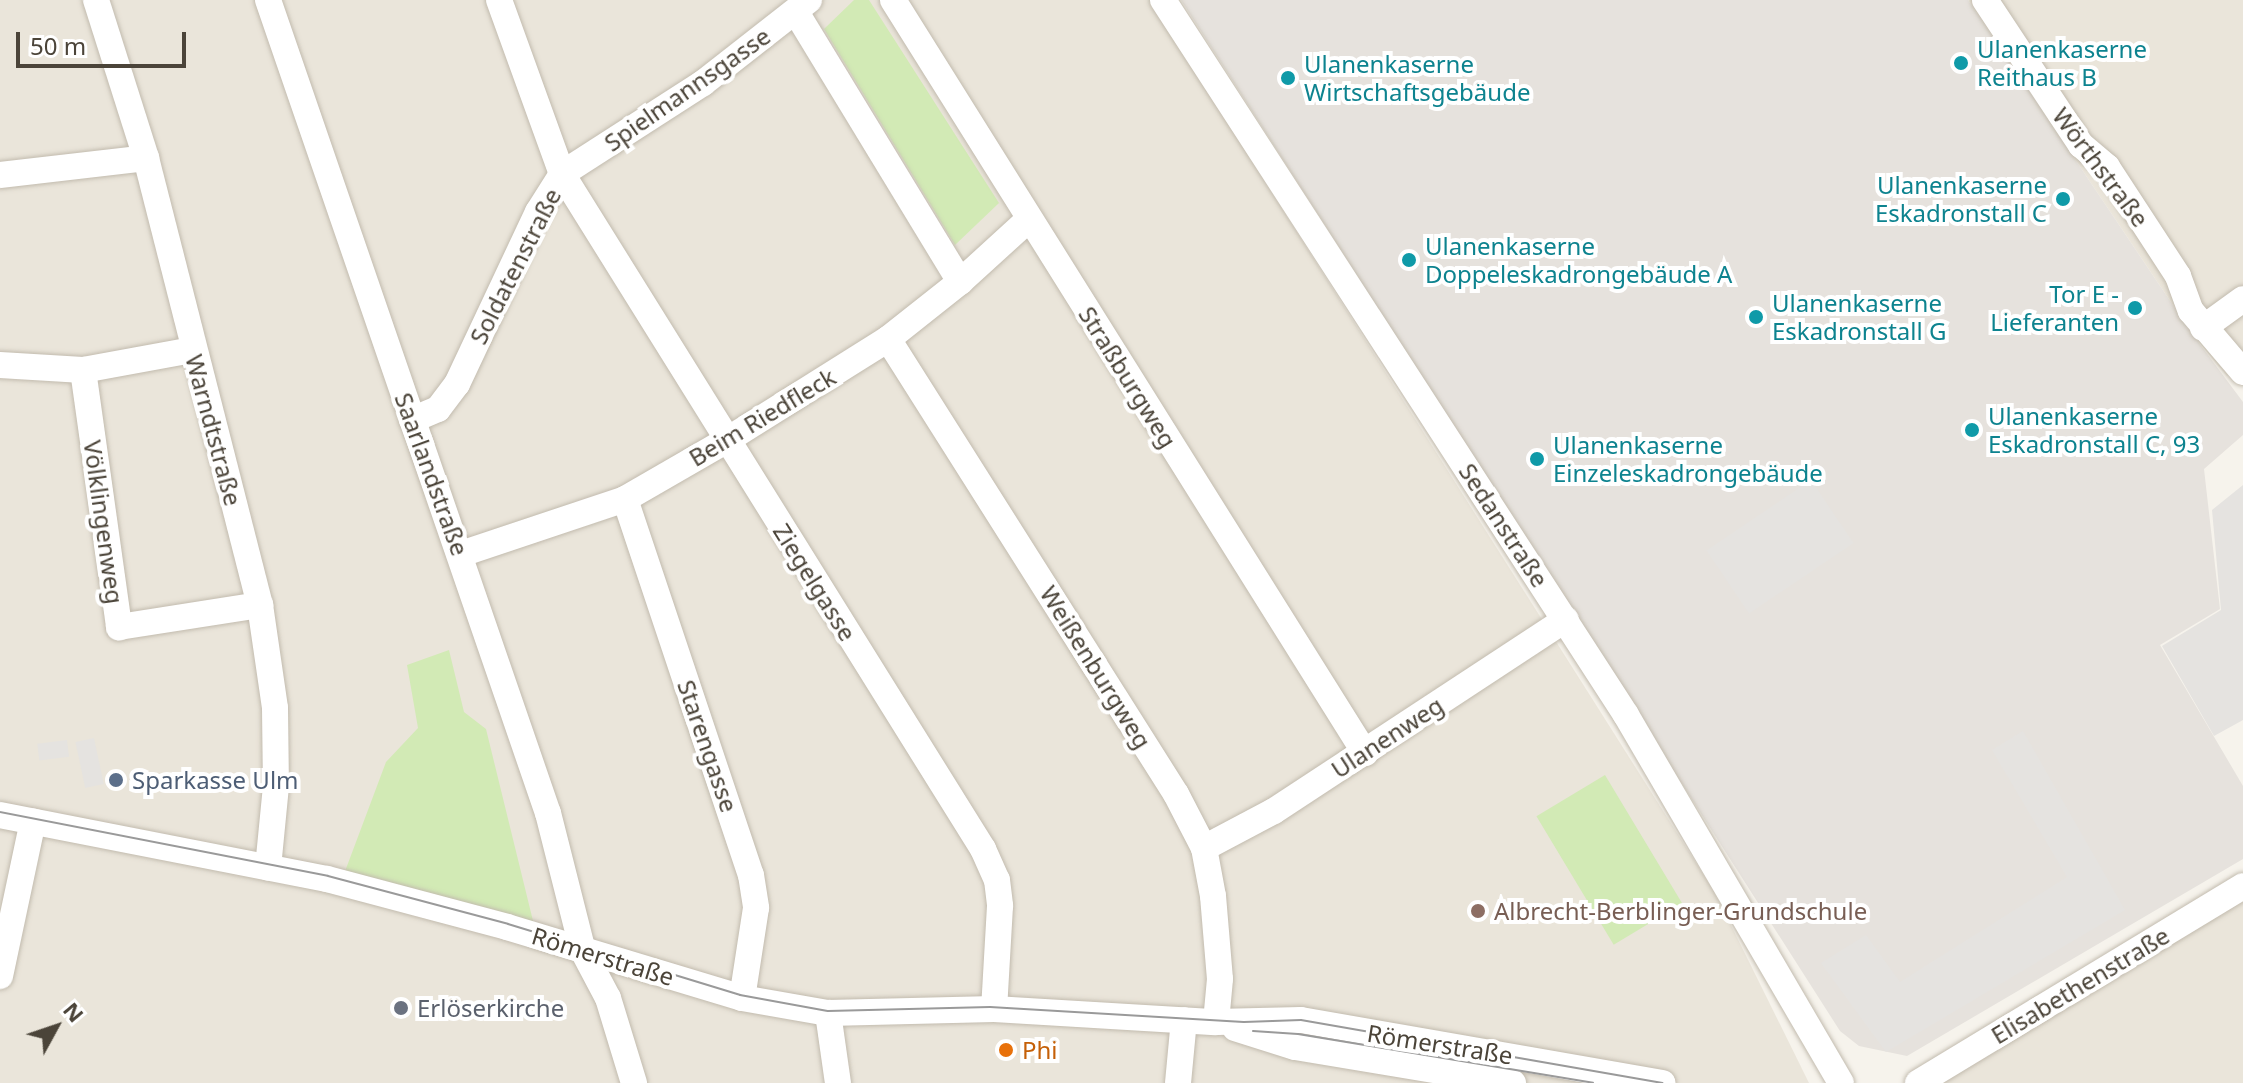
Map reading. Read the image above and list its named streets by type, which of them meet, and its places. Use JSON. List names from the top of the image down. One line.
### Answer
{"streets":{"street":["Spielmannsgasse","Wörthstraße","Soldatenstraße","Straßburgweg","Beim Riedfleck","Warndtstraße","Saarlandstraße","Völklingenweg","Sedanstraße","Ziegelgasse","Weißenburgweg","Ulanenweg","Starengasse","Römerstraße","Elisabethenstraße"]},"crossings":[["Spielmannsgasse","Soldatenstraße"],["Spielmannsgasse","Ziegelgasse"],["Soldatenstraße","Saarlandstraße"],["Soldatenstraße","Ziegelgasse"],["Straßburgweg","Beim Riedfleck"],["Straßburgweg","Ulanenweg"],["Beim Riedfleck","Saarlandstraße"],["Beim Riedfleck","Ziegelgasse"],["Beim Riedfleck","Weißenburgweg"],["Beim Riedfleck","Starengasse"],["Warndtstraße","Völklingenweg"],["Warndtstraße","Römerstraße"],["Saarlandstraße","Römerstraße"],["Sedanstraße","Ulanenweg"],["Ziegelgasse","Römerstraße"],["Weißenburgweg","Ulanenweg"],["Weißenburgweg","Römerstraße"],["Starengasse","Römerstraße"]],"places":["Ulanenkaserne Reithaus B","Ulanenkaserne Wirtschaftsgebäude","Ulanenkaserne Eskadronstall C","Ulanenkaserne Doppeleskadrongebäude A","Tor E - Lieferanten","Ulanenkaserne Eskadronstall G","Ulanenkaserne Eskadronstall C, 93","Ulanenkaserne Einzeleskadrongebäude","Sparkasse Ulm","Albrecht-Berblinger-Grundschule","Erlöserkirche","Phi"],"scale_bar":"50 m","north":"top right"}
